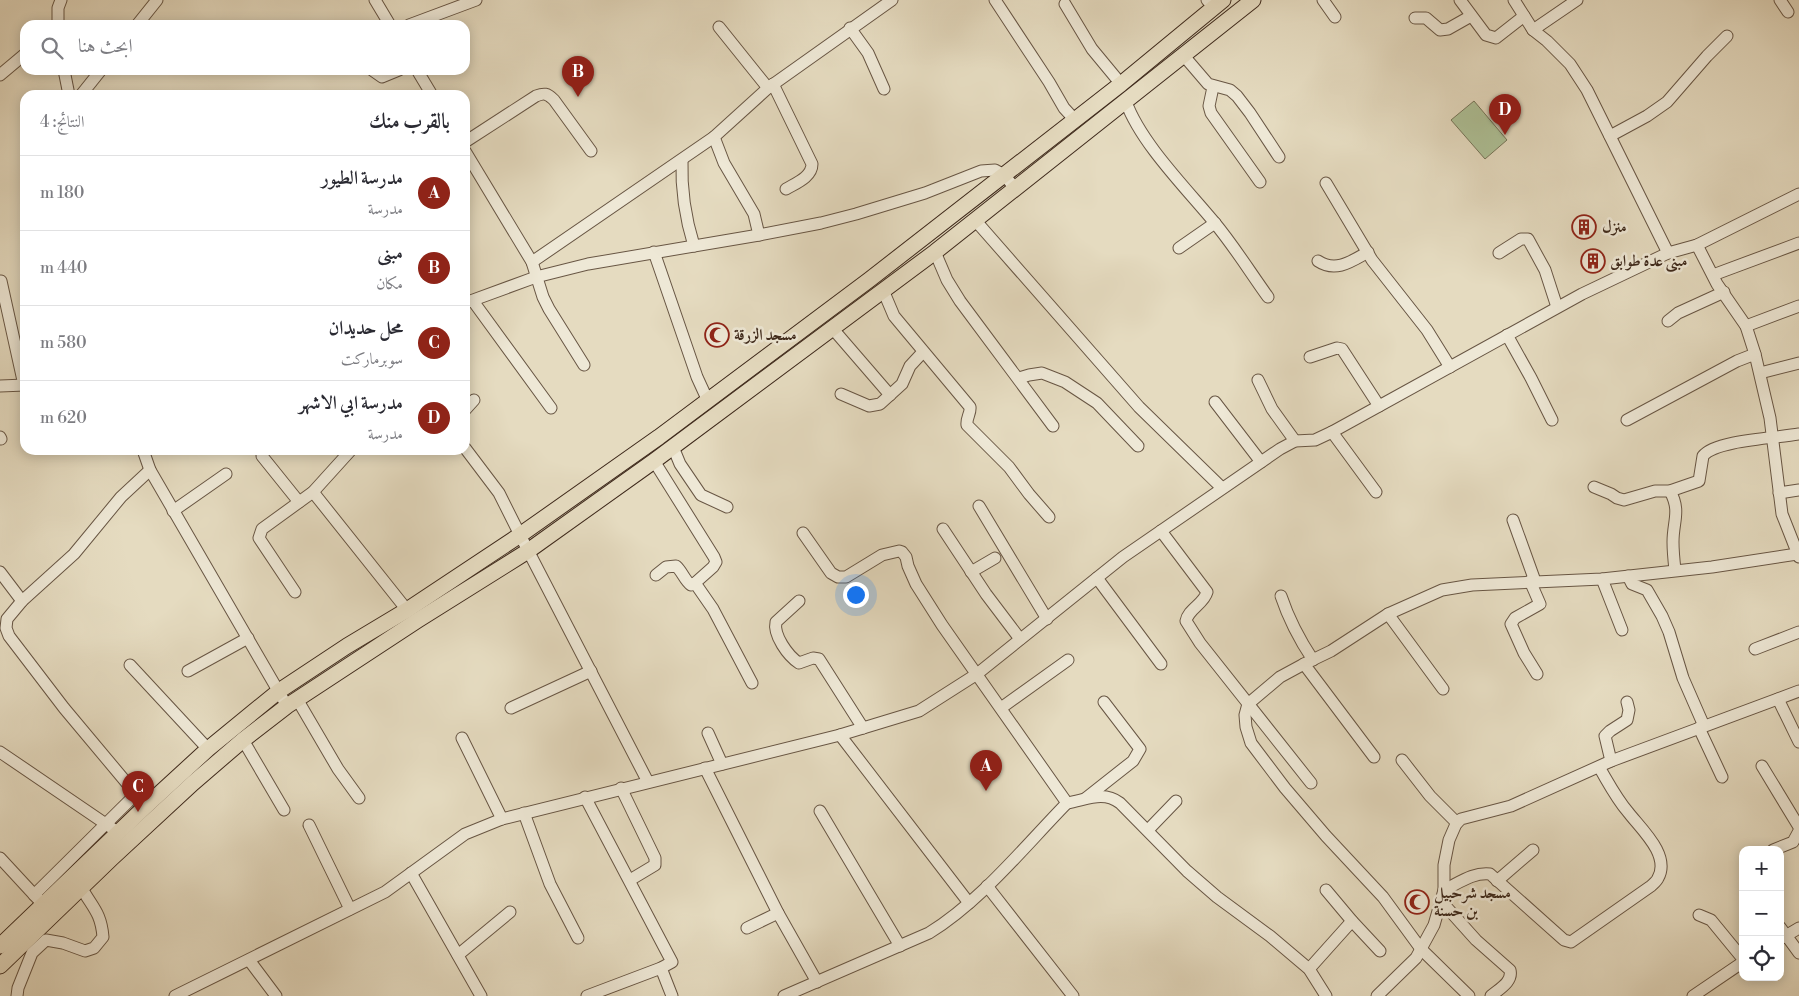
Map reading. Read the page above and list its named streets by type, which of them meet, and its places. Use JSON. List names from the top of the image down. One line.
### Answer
{"places":{"building":["منزل","مبنى عدة طوابق"],"mosque":["مسجد الزرقة","مسجد شرحبيل بن حسنة"]},"page":{"search":"ابحث هنا","pins":["B","D","A","C"],"heading":["بالقرب منك","النتائج: 4"],"list":[{"mark":"A","name":"مدرسة الطيور","note":"مدرسة","value":"180 m"},{"mark":"B","name":"مبنى","note":"مكان","value":"440 m"},{"mark":"C","name":"محل حديدان","note":"سوبرماركت","value":"580 m"},{"mark":"D","name":"مدرسة ابي الاشهر","note":"مدرسة","value":"620 m"}],"map_buttons":["+","−"]}}
